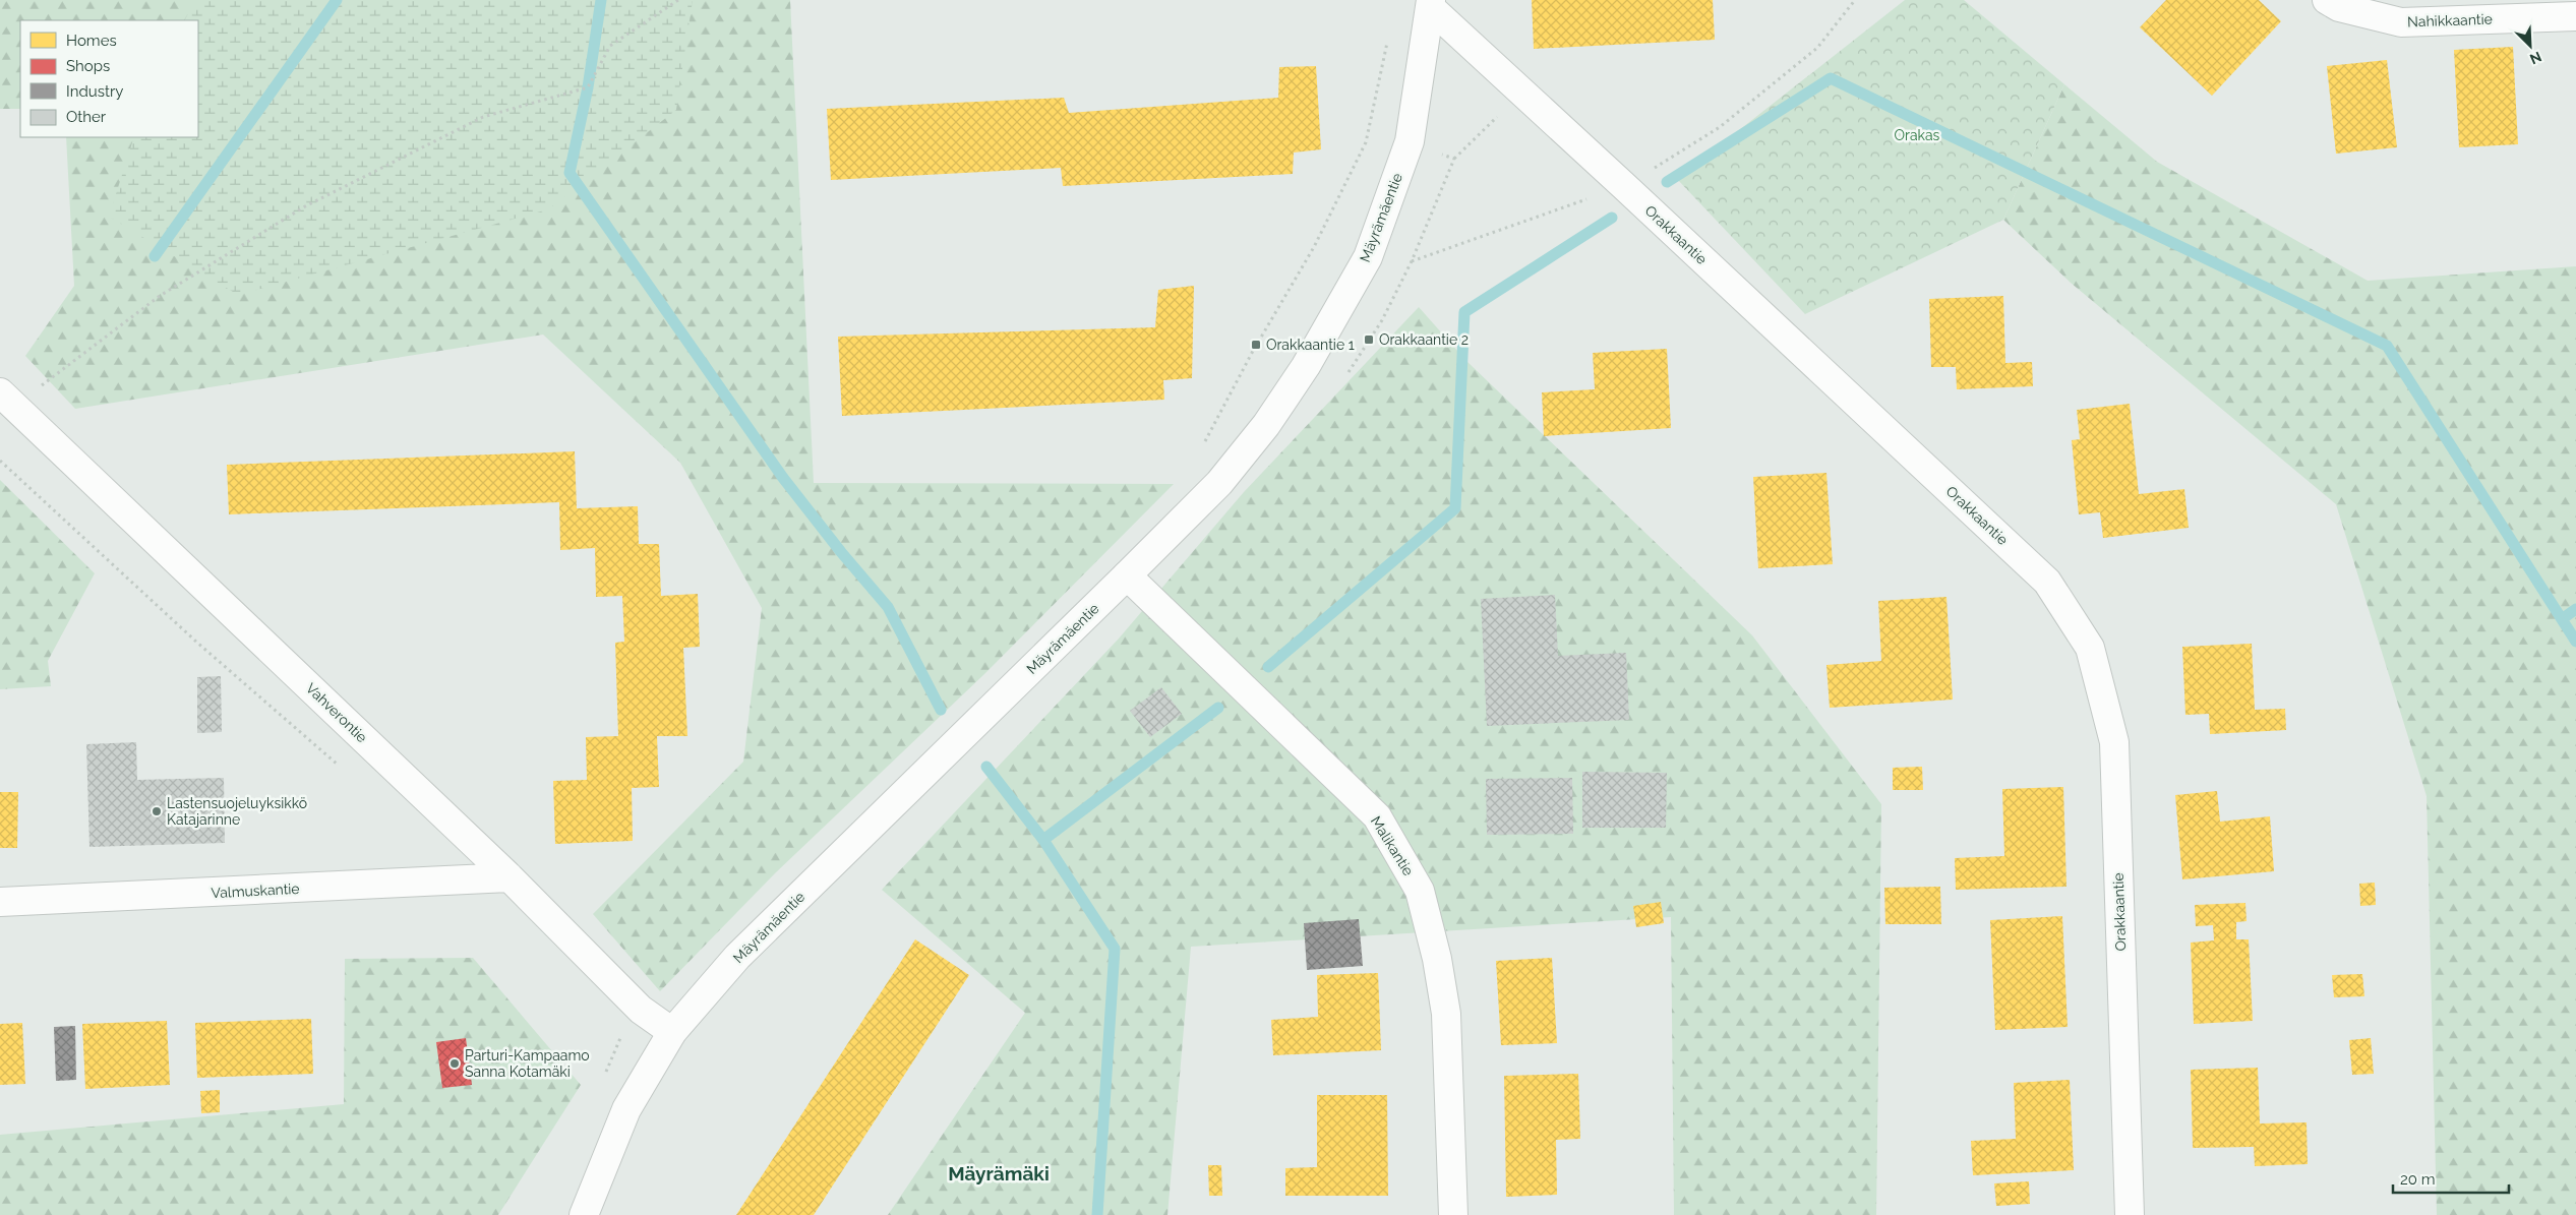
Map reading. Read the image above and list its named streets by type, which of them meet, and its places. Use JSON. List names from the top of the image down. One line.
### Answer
{"streets":{"street":["Nahikkaantie","Mäyrämäentie","Orakkaantie","Vahverontie","Malikantie","Valmuskantie"]},"crossings":[["Mäyrämäentie","Orakkaantie"],["Mäyrämäentie","Vahverontie"],["Mäyrämäentie","Malikantie"],["Vahverontie","Valmuskantie"]],"districts":["Mäyrämäki"],"parks":["Orakas"],"places":{"transit":["Orakkaantie 2","Orakkaantie 1"],"other":["Lastensuojeluyksikkö Katajarinne","Parturi-Kampaamo Sanna Kotamäki"]},"legend":["Homes","Shops","Industry","Other"],"scale_bar":"20 m","north":"bottom right"}
